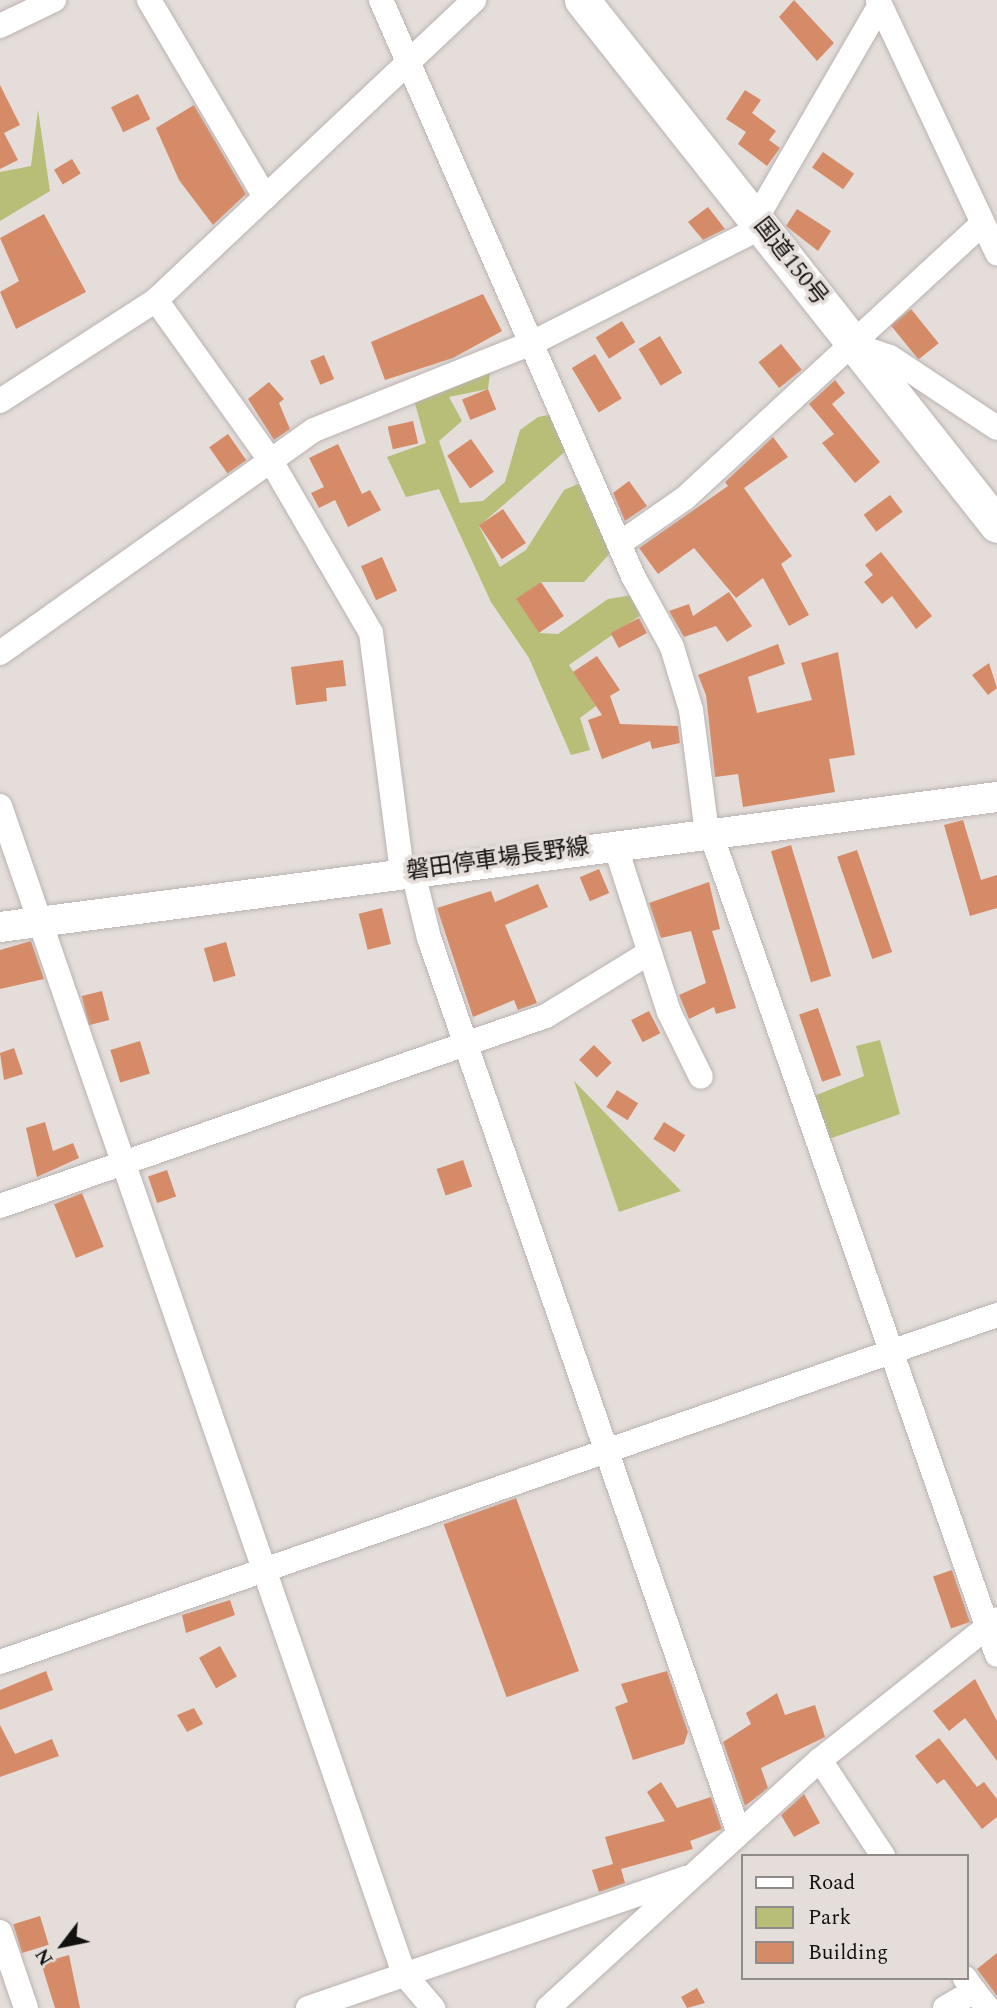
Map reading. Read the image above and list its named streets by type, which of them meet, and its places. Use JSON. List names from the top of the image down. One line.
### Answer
{"streets":{"highway":["国道150号"],"main road":["磐田停車場長野線"]},"legend":["Road","Park","Building"],"north":"bottom left"}
